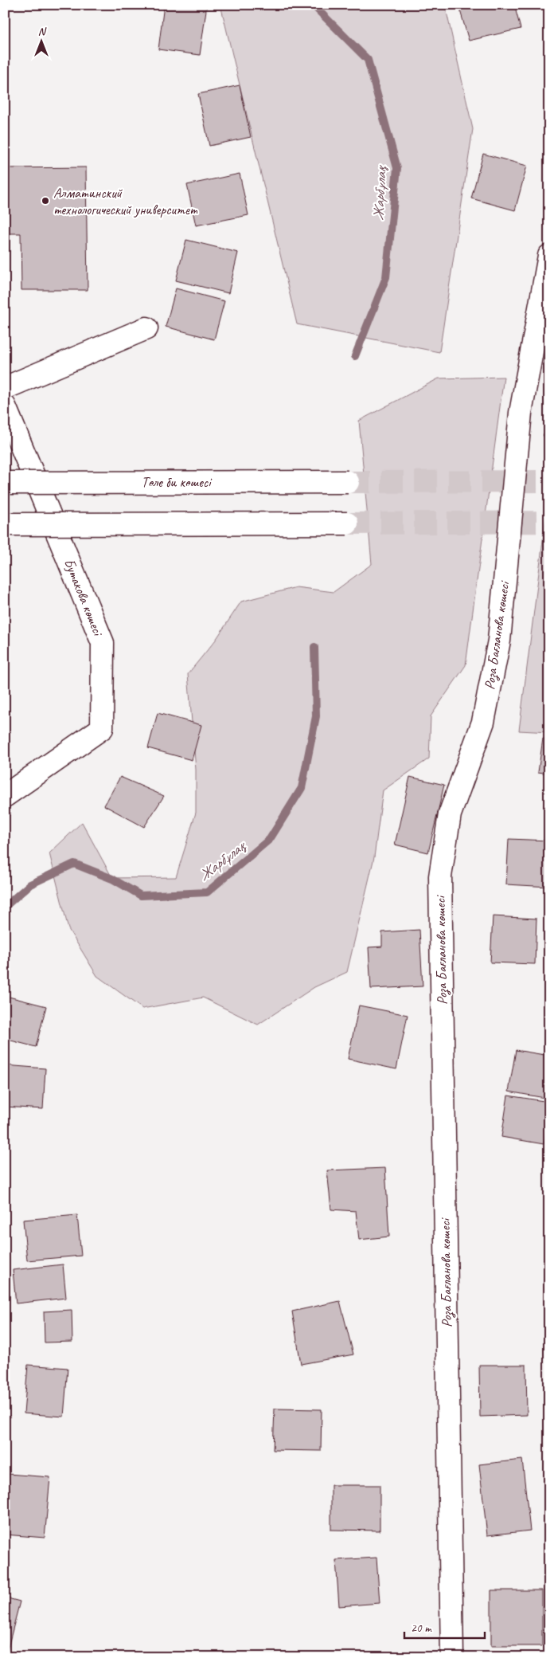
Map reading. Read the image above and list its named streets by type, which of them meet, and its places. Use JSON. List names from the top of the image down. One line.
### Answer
{"streets":{"street":["Төле би көшесі","Бутакова көшесі","Роза Бағланова көшесі"]},"water":["Жарбұлақ"],"places":["Алматинский технологический университет"],"scale_bar":"20 m","north":"top"}
